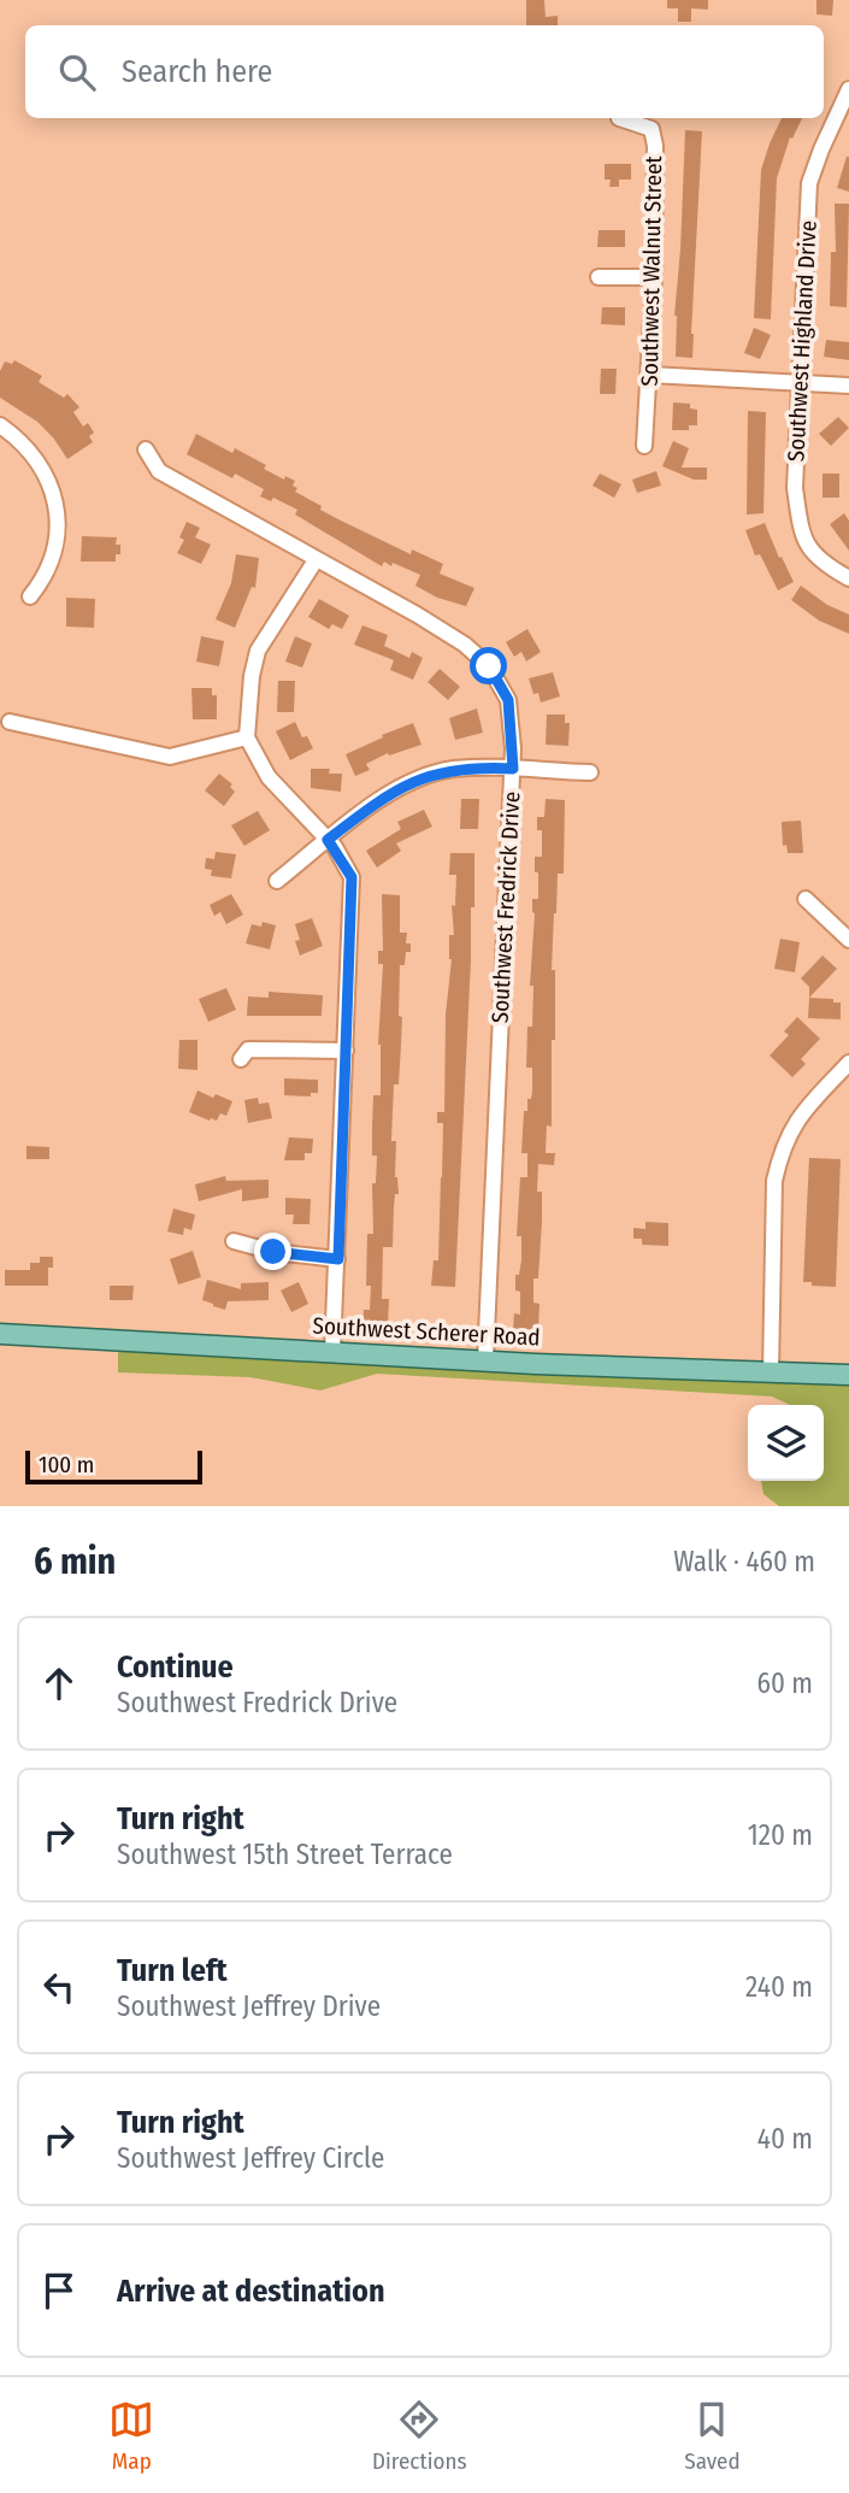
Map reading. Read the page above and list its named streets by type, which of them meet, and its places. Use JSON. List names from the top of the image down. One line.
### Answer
{"streets":{"main road":["Southwest Scherer Road"],"street":["Southwest Walnut Street","Southwest Highland Drive","Southwest Fredrick Drive"]},"crossings":[["Southwest Fredrick Drive","Southwest Scherer Road"]],"scale_bar":"100 m","page":{"search":"Search here","scale":"100 m","heading":["6 min","Walk · 460 m"],"list":[["Continue","Southwest Fredrick Drive","60 m"],["Turn right","Southwest 15th Street Terrace","120 m"],["Turn left","Southwest Jeffrey Drive","240 m"],["Turn right","Southwest Jeffrey Circle","40 m"],"Arrive at destination"],"nav":["Map","Directions","Saved"]}}
